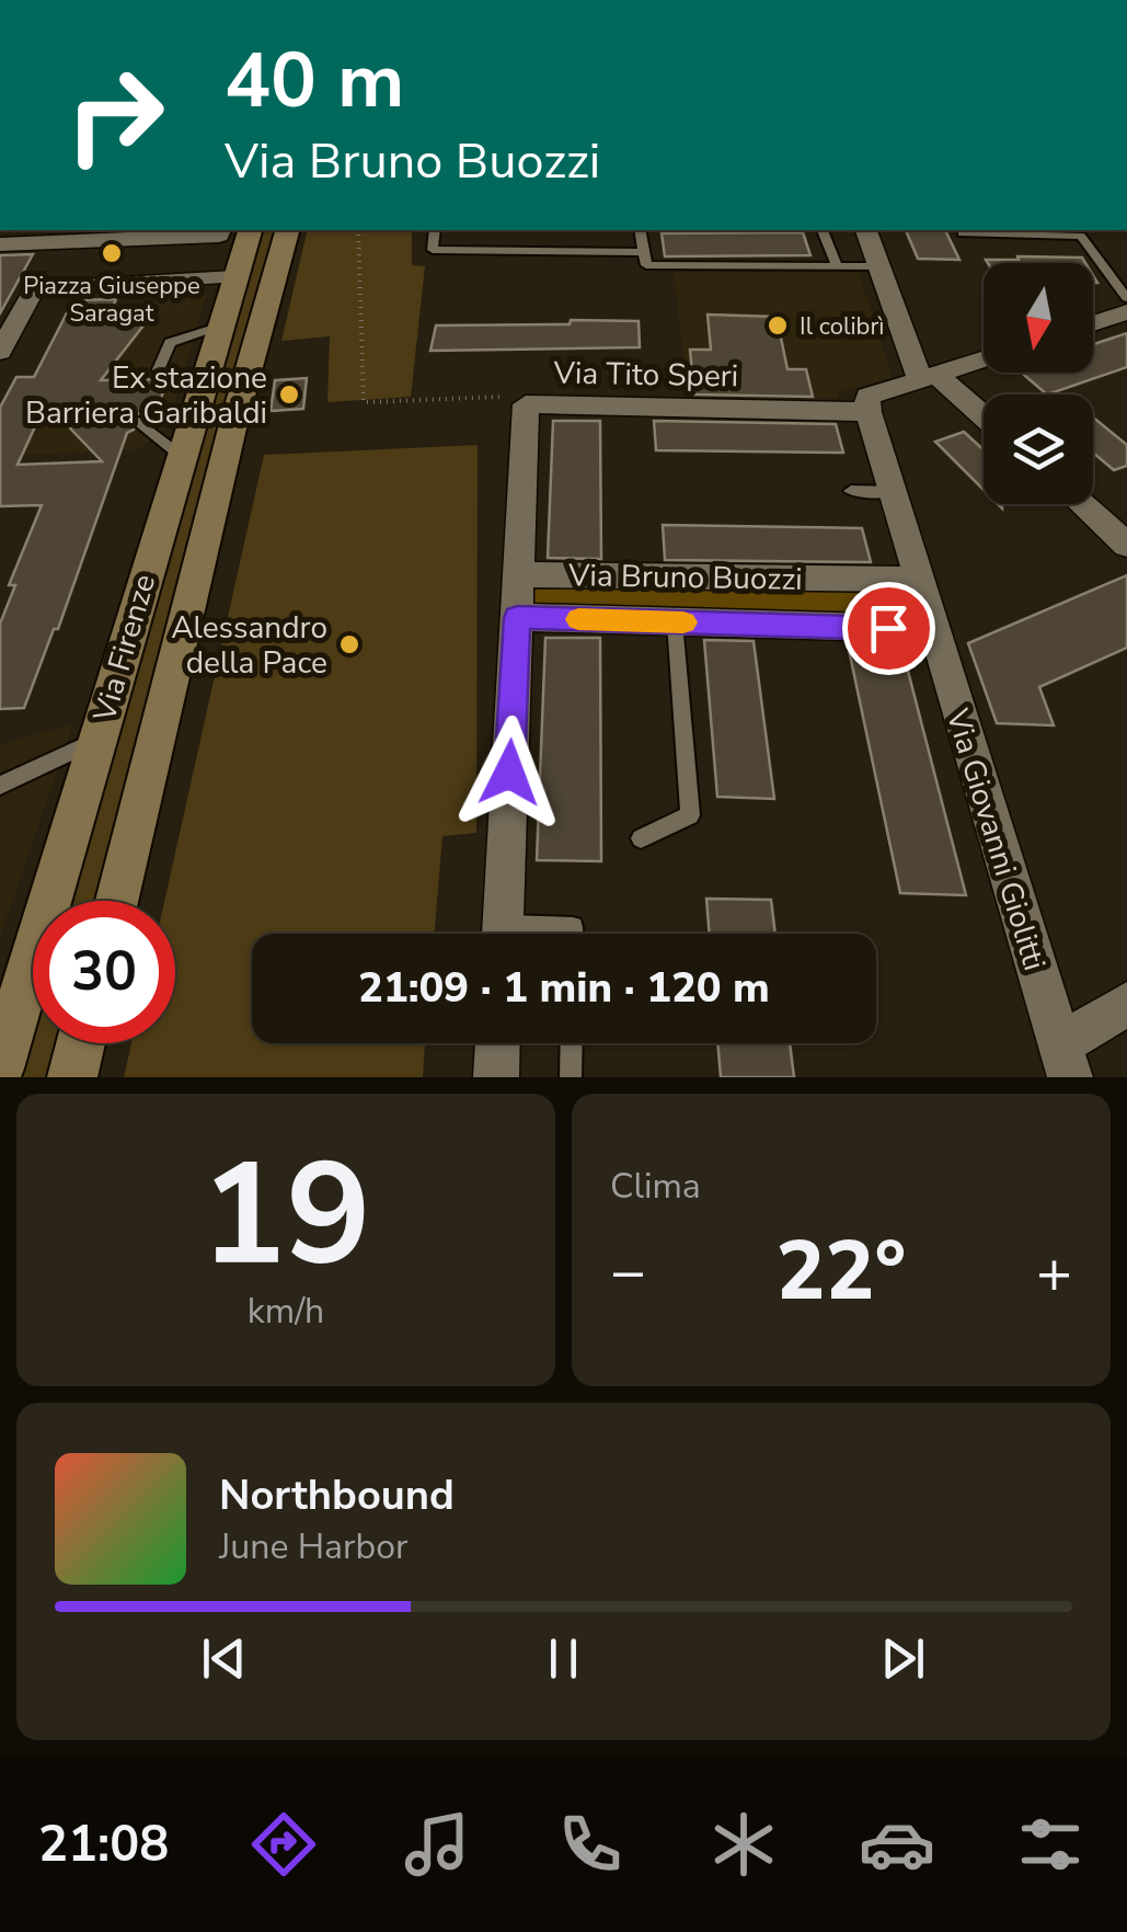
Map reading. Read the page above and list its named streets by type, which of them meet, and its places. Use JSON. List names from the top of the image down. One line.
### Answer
{"streets":{"main road":["Via Firenze"],"street":["Via Tito Speri","Via Bruno Buozzi","Via Giovanni Giolitti"]},"crossings":[["Via Tito Speri","Via Bruno Buozzi"],["Via Tito Speri","Via Giovanni Giolitti"],["Via Bruno Buozzi","Via Giovanni Giolitti"]],"places":["Piazza Giuseppe Saragat","Il colibrì","Ex stazione Barriera Garibaldi","Alessandro della Pace"],"north":"bottom","page":{"turn":["40 m","Via Bruno Buozzi"],"limit":"30","trip":"21:09 · 1 min · 120 m","tile":[["19","km/h"],"Clima"],"heat":["−","22°","+"],"song":["Northbound","June Harbor"],"tabs":"21:08"}}
